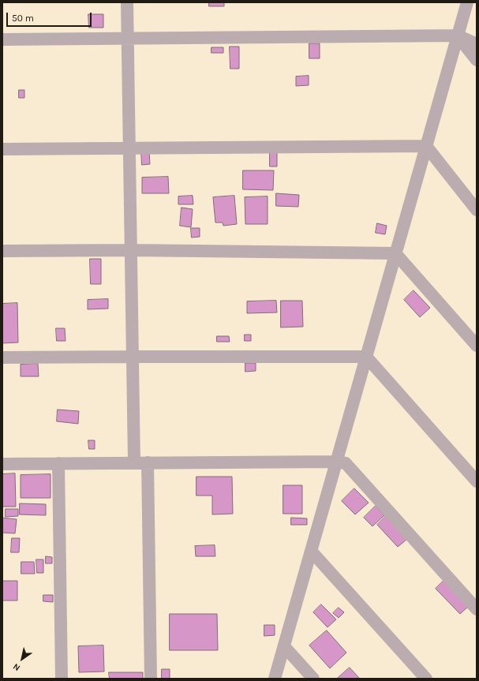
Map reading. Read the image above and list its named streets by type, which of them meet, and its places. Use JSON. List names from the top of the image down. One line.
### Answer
{"scale_bar":"50 m","north":"bottom left"}
